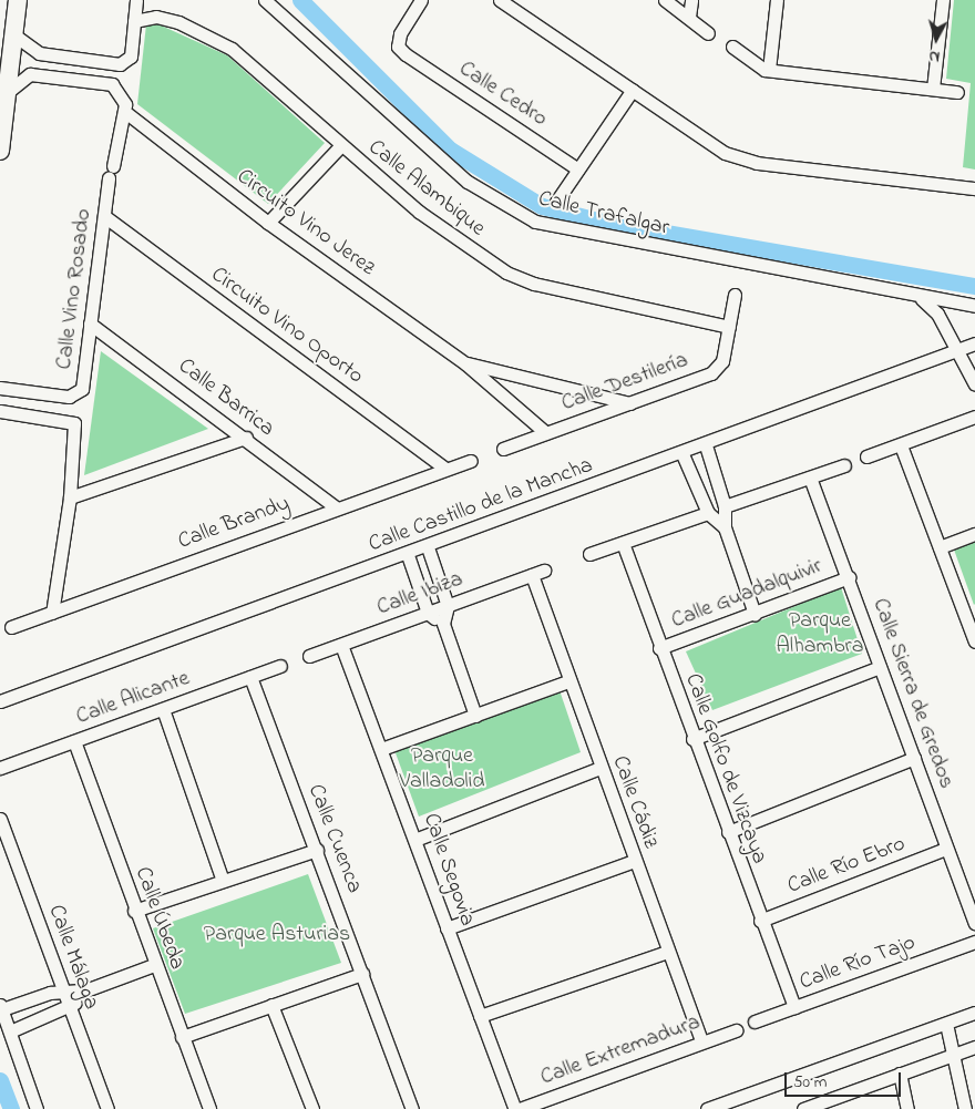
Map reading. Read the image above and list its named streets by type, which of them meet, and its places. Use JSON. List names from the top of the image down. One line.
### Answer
{"streets":{"street":["Calle Cedro","Calle Alambique","Calle Trafalgar","Circuito Vino Jerez","Calle Vino Rosado","Circuito Vino Oporto","Calle Destilería","Calle Barrica","Calle Castillo de la Mancha","Calle Brandy","Calle Ibiza","Calle Guadalquivir","Calle Sierra de Gredos","Calle Alicante","Calle Golfo de Vizcaya","Calle Cádiz","Calle Cuenca","Calle Río Ebro","Calle Segovia","Calle Úbeda","Calle Málaga","Calle Río Tajo","Calle Extremadura"]},"crossings":[["Calle Alambique","Calle Destilería"],["Circuito Vino Jerez","Calle Vino Rosado"],["Circuito Vino Jerez","Calle Destilería"],["Calle Vino Rosado","Circuito Vino Oporto"],["Calle Vino Rosado","Calle Barrica"],["Circuito Vino Oporto","Calle Brandy"],["Calle Barrica","Calle Brandy"],["Calle Ibiza","Calle Cádiz"],["Calle Ibiza","Calle Segovia"],["Calle Guadalquivir","Calle Sierra de Gredos"],["Calle Guadalquivir","Calle Golfo de Vizcaya"],["Calle Sierra de Gredos","Calle Río Ebro"],["Calle Alicante","Calle Cuenca"],["Calle Alicante","Calle Úbeda"],["Calle Golfo de Vizcaya","Calle Río Ebro"],["Calle Golfo de Vizcaya","Calle Río Tajo"],["Calle Cádiz","Calle Extremadura"],["Calle Segovia","Calle Extremadura"]],"parks":["Parque Alhambra","Parque Valladolid","Parque Asturias"],"scale_bar":"50 m","north":"bottom"}
